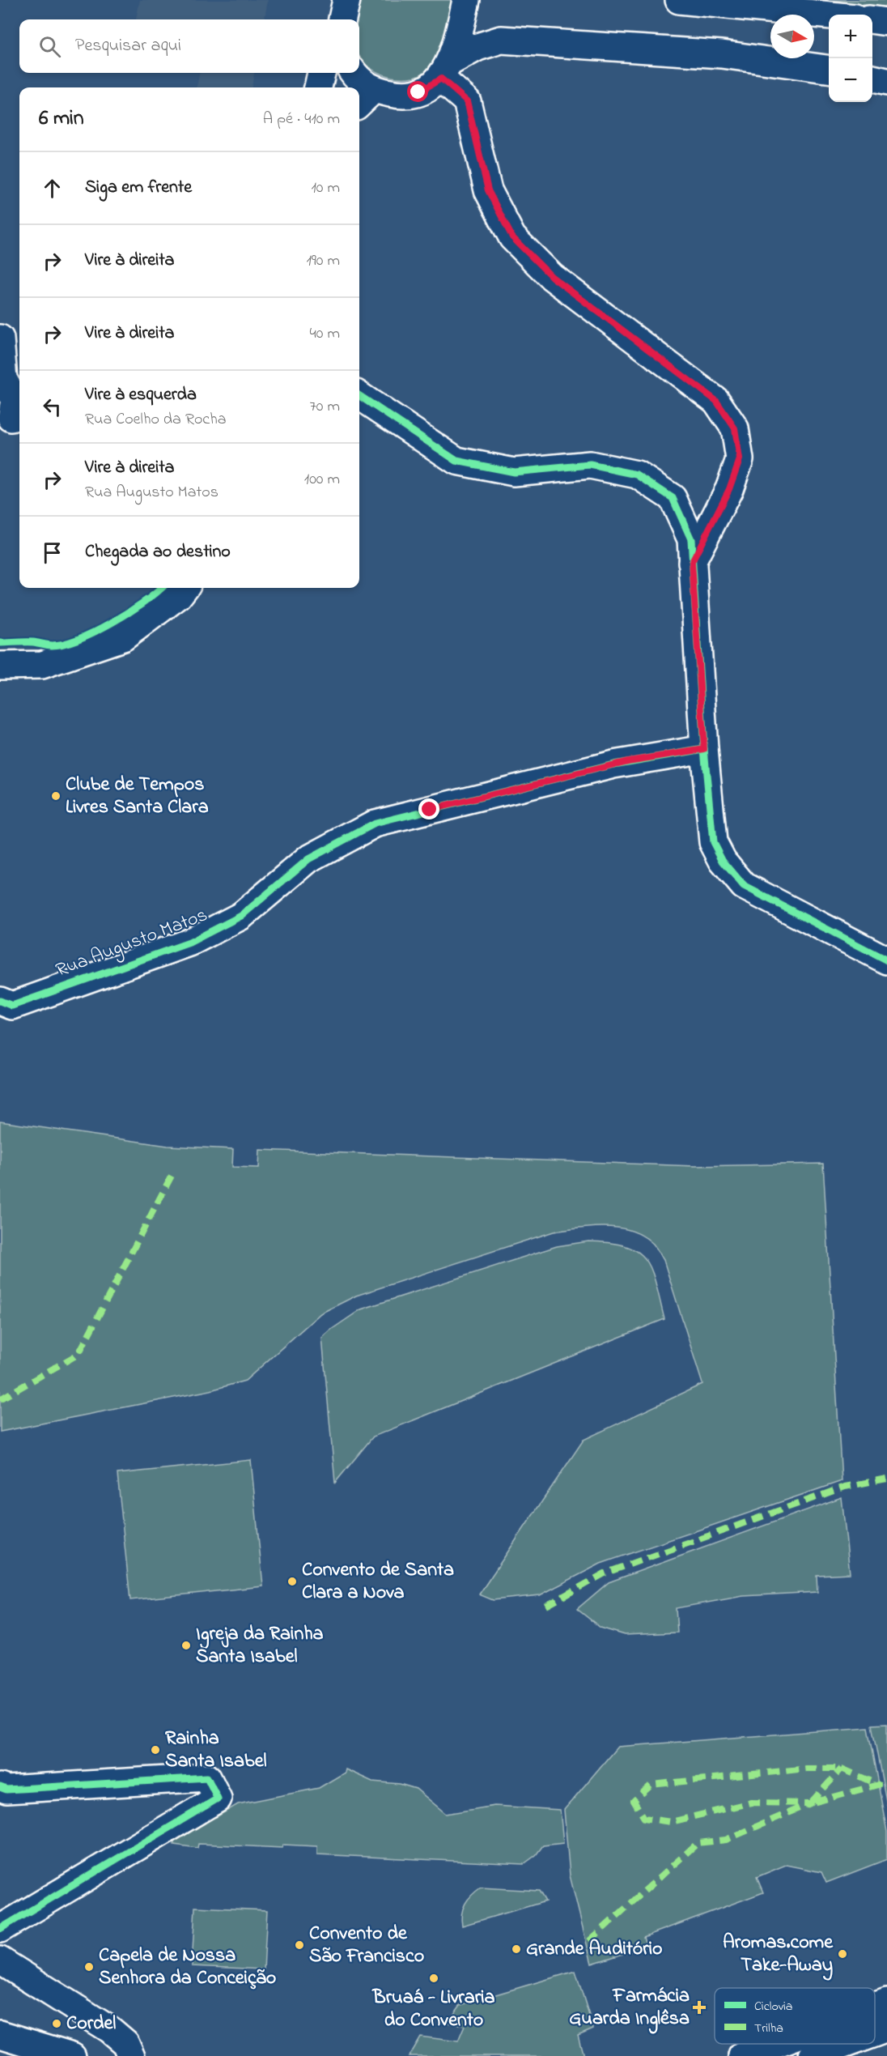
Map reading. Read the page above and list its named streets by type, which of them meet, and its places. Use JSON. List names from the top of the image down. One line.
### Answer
{"streets":{"street":["Rua Augusto Matos"]},"places":{"other":["Clube de Tempos Livres Santa Clara","Convento de Santa Clara a Nova","Igreja da Rainha Santa Isabel","Rainha Santa Isabel","Convento de São Francisco","Grande Auditório","Aromas.come Take-Away","Capela de Nossa Senhora da Conceição","Bruaá - Livraria do Convento","Cordel"],"health":["Farmácia Guarda Inglêsa"]},"legend":["Ciclovia","Trilha"],"north":"right","page":{"map_buttons":["+","−"],"search":"Pesquisar aqui","heading":["6 min","A pé · 410 m"],"list":[["Siga em frente","10 m"],["Vire à direita","190 m"],["Vire à direita","40 m"],["Vire à esquerda","Rua Coelho da Rocha","70 m"],["Vire à direita","Rua Augusto Matos","100 m"],"Chegada ao destino"]}}
